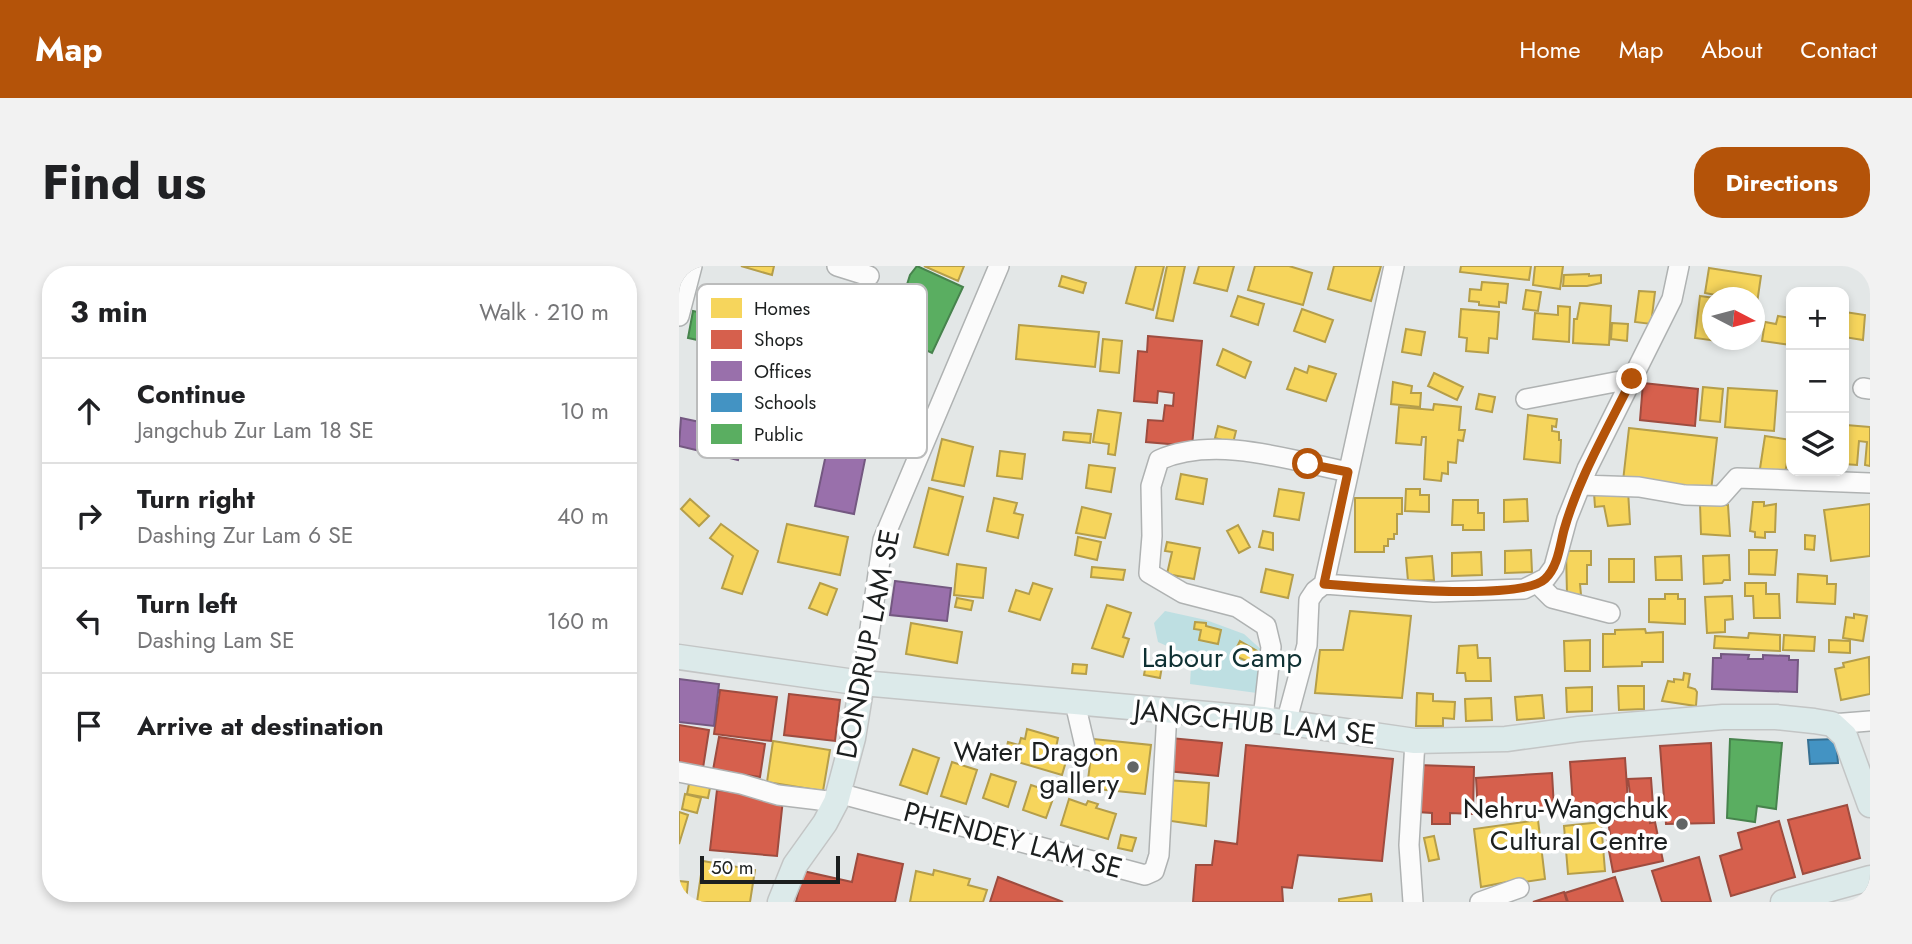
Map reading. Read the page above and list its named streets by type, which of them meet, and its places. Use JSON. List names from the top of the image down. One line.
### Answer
{"streets":{"main road":["DONDRUP LAM SE","JANGCHUB LAM SE"],"street":["PHENDEY LAM SE"]},"crossings":[["DONDRUP LAM SE","JANGCHUB LAM SE"],["DONDRUP LAM SE","PHENDEY LAM SE"],["JANGCHUB LAM SE","PHENDEY LAM SE"]],"parks":["Labour Camp"],"places":["Water Dragon gallery","Nehru-Wangchuk Cultural Centre"],"legend":["Homes","Shops","Offices","Schools","Public"],"scale_bar":"50 m","north":"right","page":{"header":"Map","nav":["Home","Map","About","Contact"],"title":"Find us","buttons":"Directions","heading":["3 min","Walk · 210 m"],"map_buttons":["+","−"],"list":[["Continue","Jangchub Zur Lam 18 SE","10 m"],["Turn right","Dashing Zur Lam 6 SE","40 m"],["Turn left","Dashing Lam SE","160 m"],"Arrive at destination"],"scale":"50 m"}}
